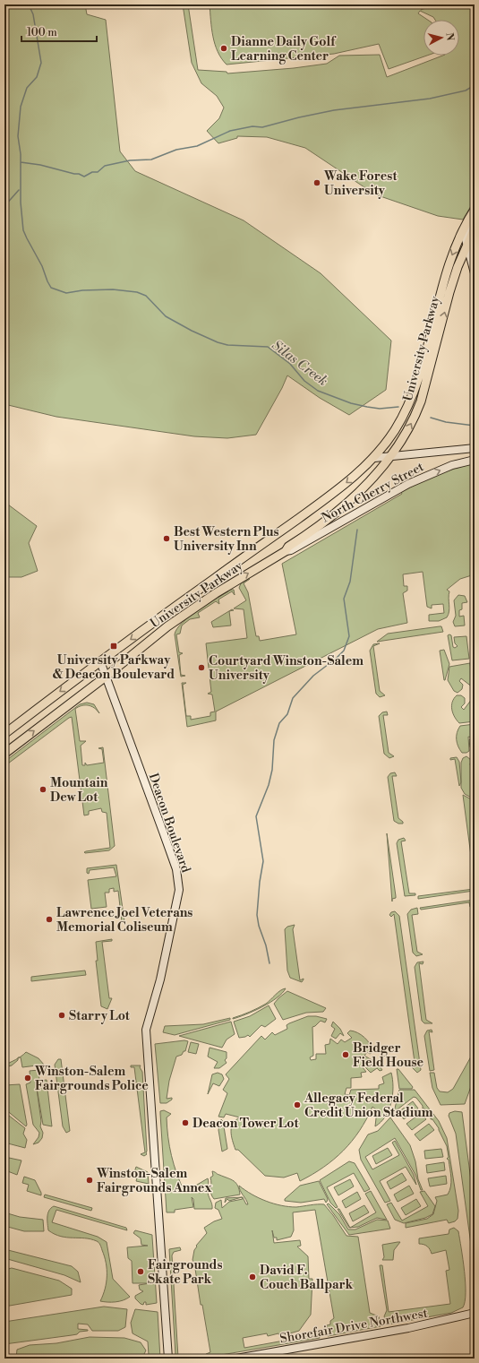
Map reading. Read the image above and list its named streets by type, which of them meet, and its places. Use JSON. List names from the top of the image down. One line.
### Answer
{"streets":{"main road":["University Parkway"],"street":["North Cherry Street","Deacon Boulevard","Shorefair Drive Northwest"]},"crossings":[["University Parkway","North Cherry Street"],["University Parkway","Deacon Boulevard"]],"water":["Silas Creek"],"places":{"other":["Dianne Daily Golf Learning Center","Wake Forest University","Best Western Plus University Inn","Courtyard Winston-Salem University","Mountain Dew Lot","Lawrence Joel Veterans Memorial Coliseum","Starry Lot","Bridger Field House","Winston-Salem Fairgrounds Police","Allegacy Federal Credit Union Stadium","Deacon Tower Lot","Winston-Salem Fairgrounds Annex","Fairgrounds Skate Park","David F. Couch Ballpark"],"transit":["University Parkway & Deacon Boulevard"]},"scale_bar":"100 m","north":"right"}
